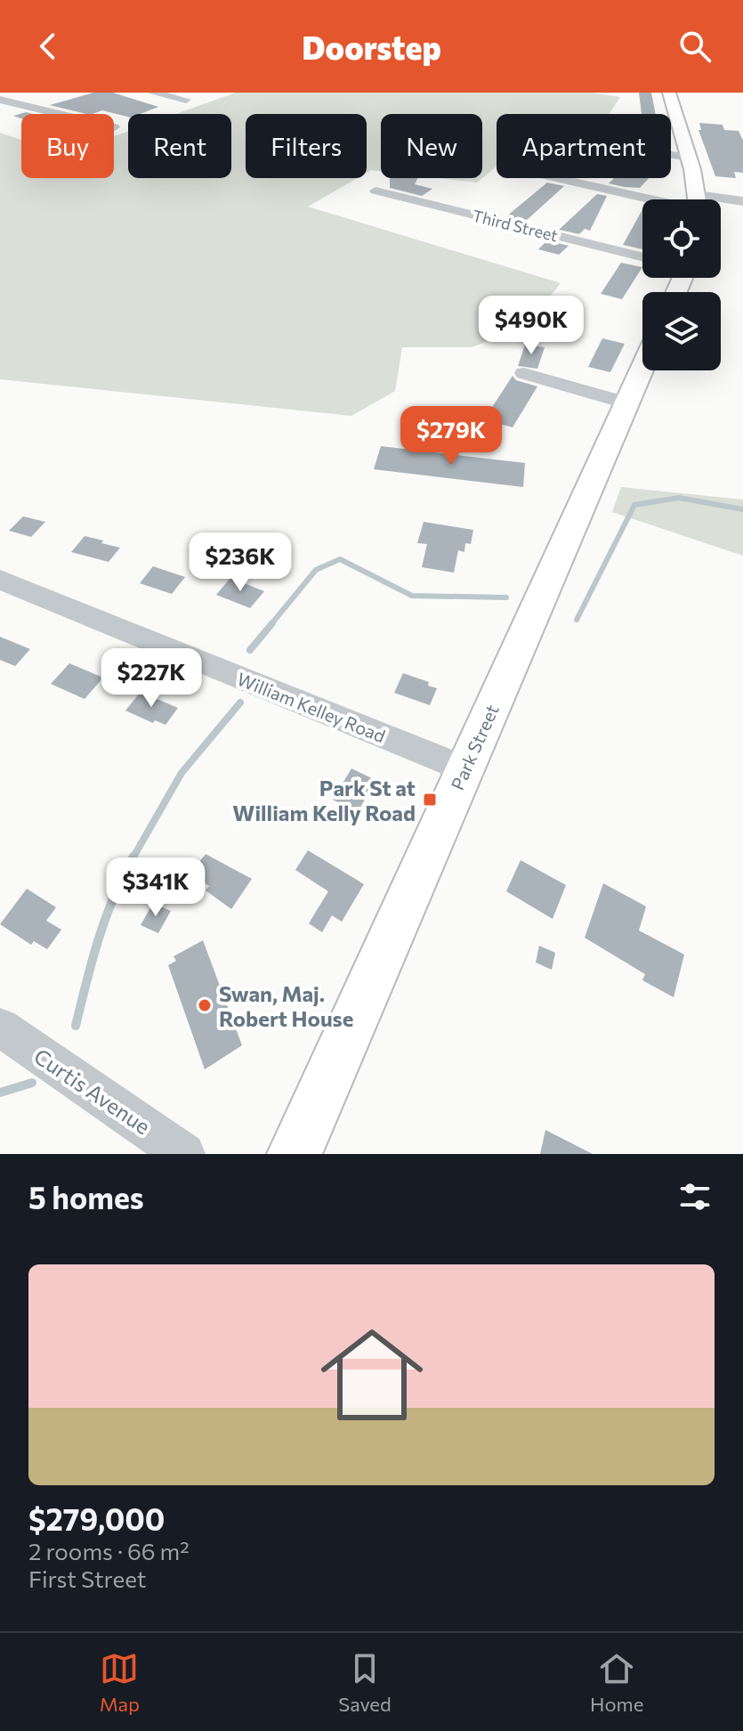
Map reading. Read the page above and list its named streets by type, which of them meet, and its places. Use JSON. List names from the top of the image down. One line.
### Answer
{"streets":{"main road":["Park Street"],"street":["Third Street","William Kelley Road","Curtis Avenue"]},"crossings":[["William Kelley Road","Park Street"]],"places":{"transit":["Park St at William Kelly Road"],"other":["Swan, Maj. Robert House"]},"page":{"header":"Doorstep","chip":["Buy","Rent","Filters","New","Apartment"],"price":["$490K","$279K","$236K","$227K","$341K"],"heading":"5 homes","list":[{"name":"$279,000","note":"2 rooms · 66 m² · First Street"}],"tabs":["Map","Saved","Home"]}}
